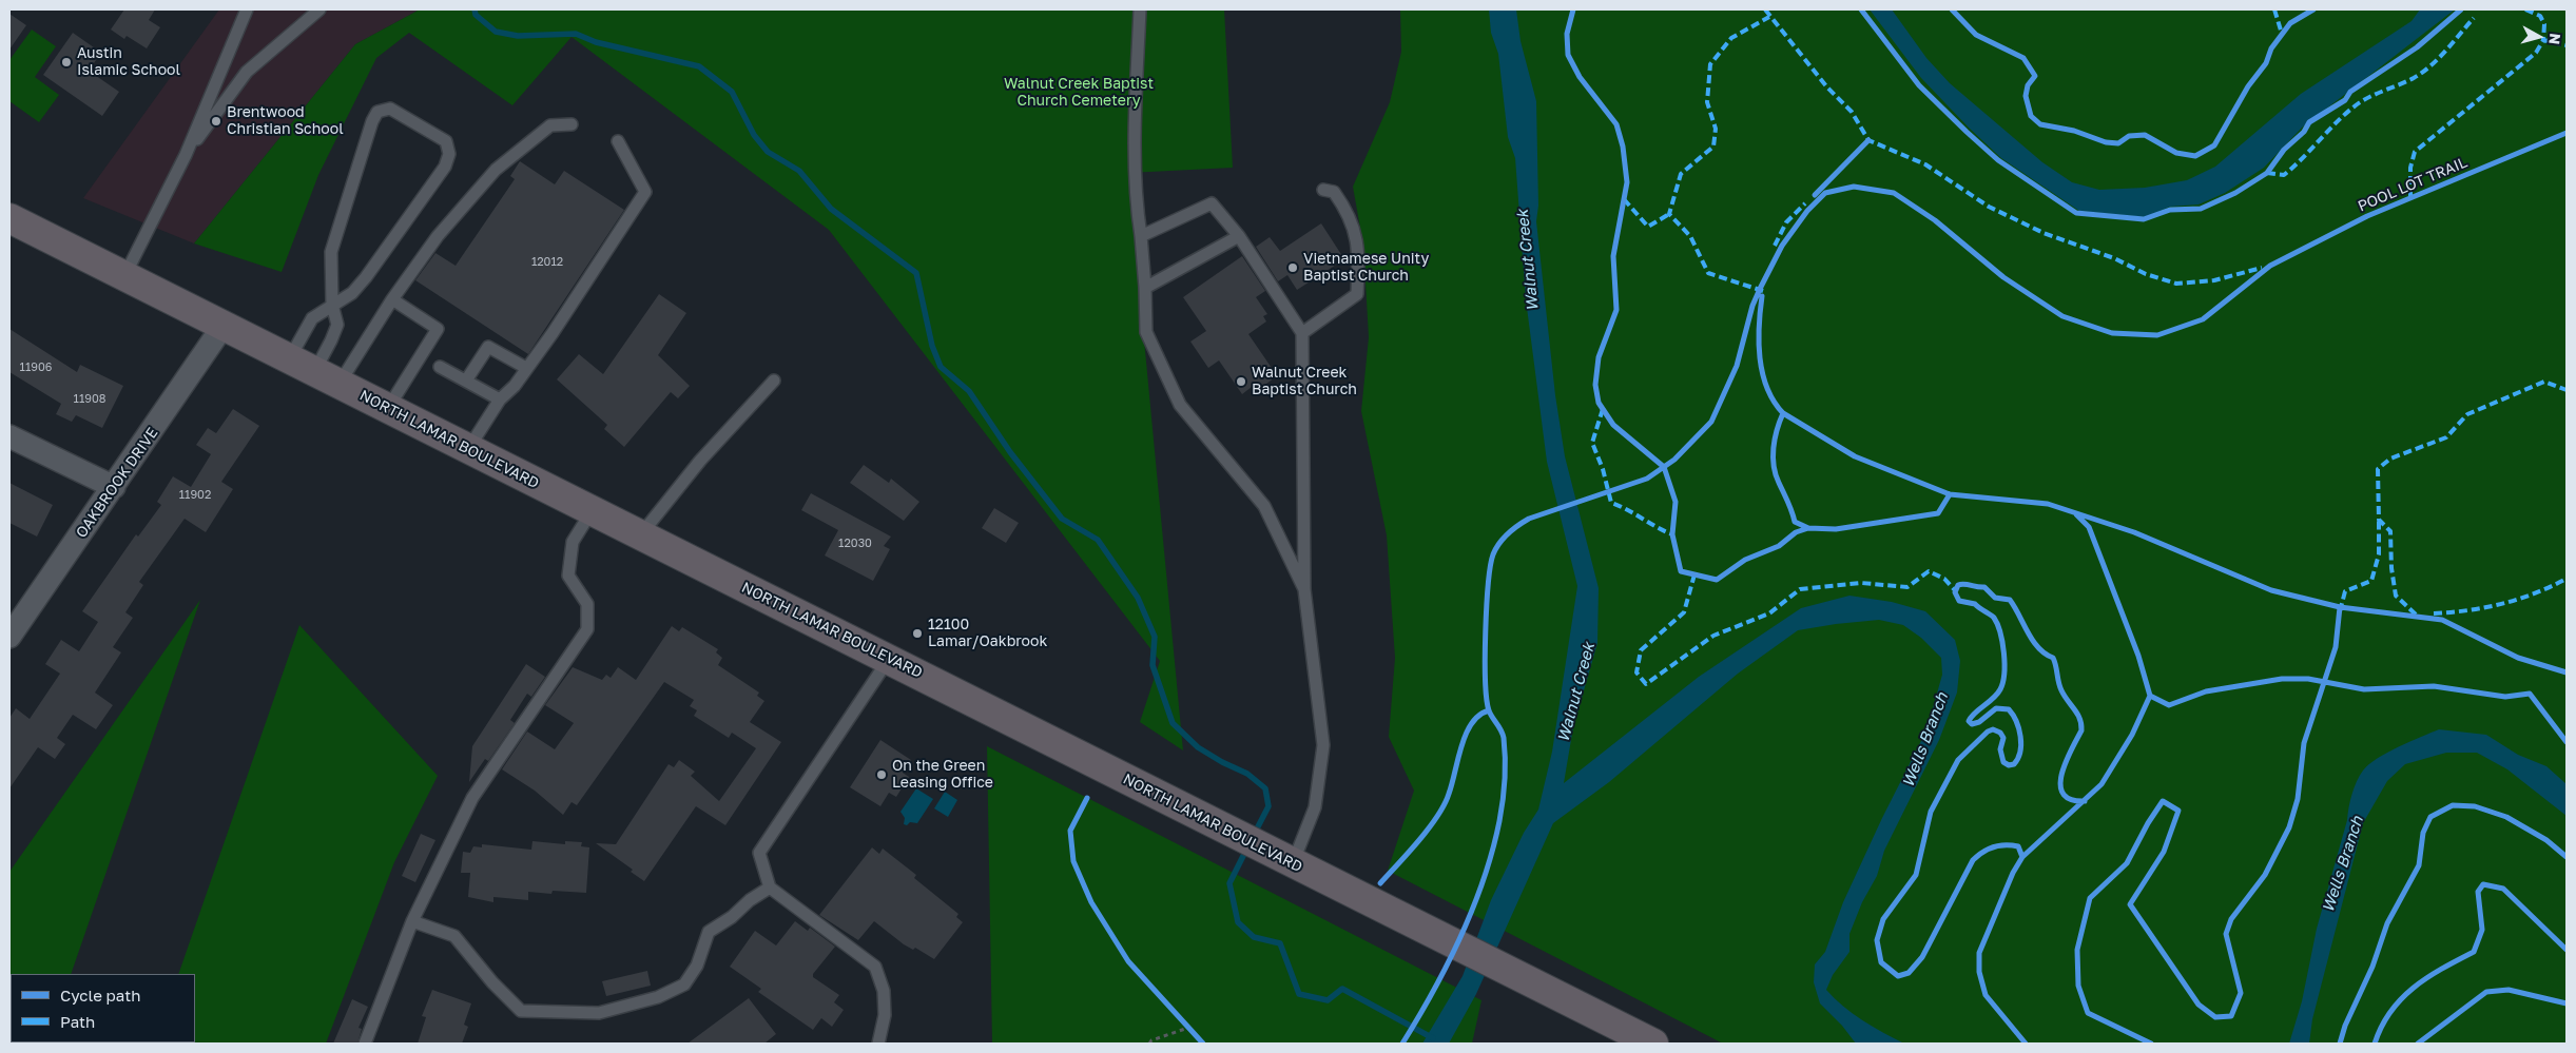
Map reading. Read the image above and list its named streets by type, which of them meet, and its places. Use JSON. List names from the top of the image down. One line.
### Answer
{"streets":{"main road":["NORTH LAMAR BOULEVARD"],"street":["OAKBROOK DRIVE"],"cycle path":["POOL LOT TRAIL"]},"crossings":[["NORTH LAMAR BOULEVARD","OAKBROOK DRIVE"]],"water":["Walnut Creek","Wells Branch"],"parks":["Walnut Creek Baptist Church Cemetery"],"places":["Austin Islamic School","Brentwood Christian School","Vietnamese Unity Baptist Church","Walnut Creek Baptist Church","12100 Lamar/Oakbrook","On the Green Leasing Office"],"house_numbers":["12012","11906","11908","11902","12030"],"legend":["Cycle path","Path"],"north":"right"}
